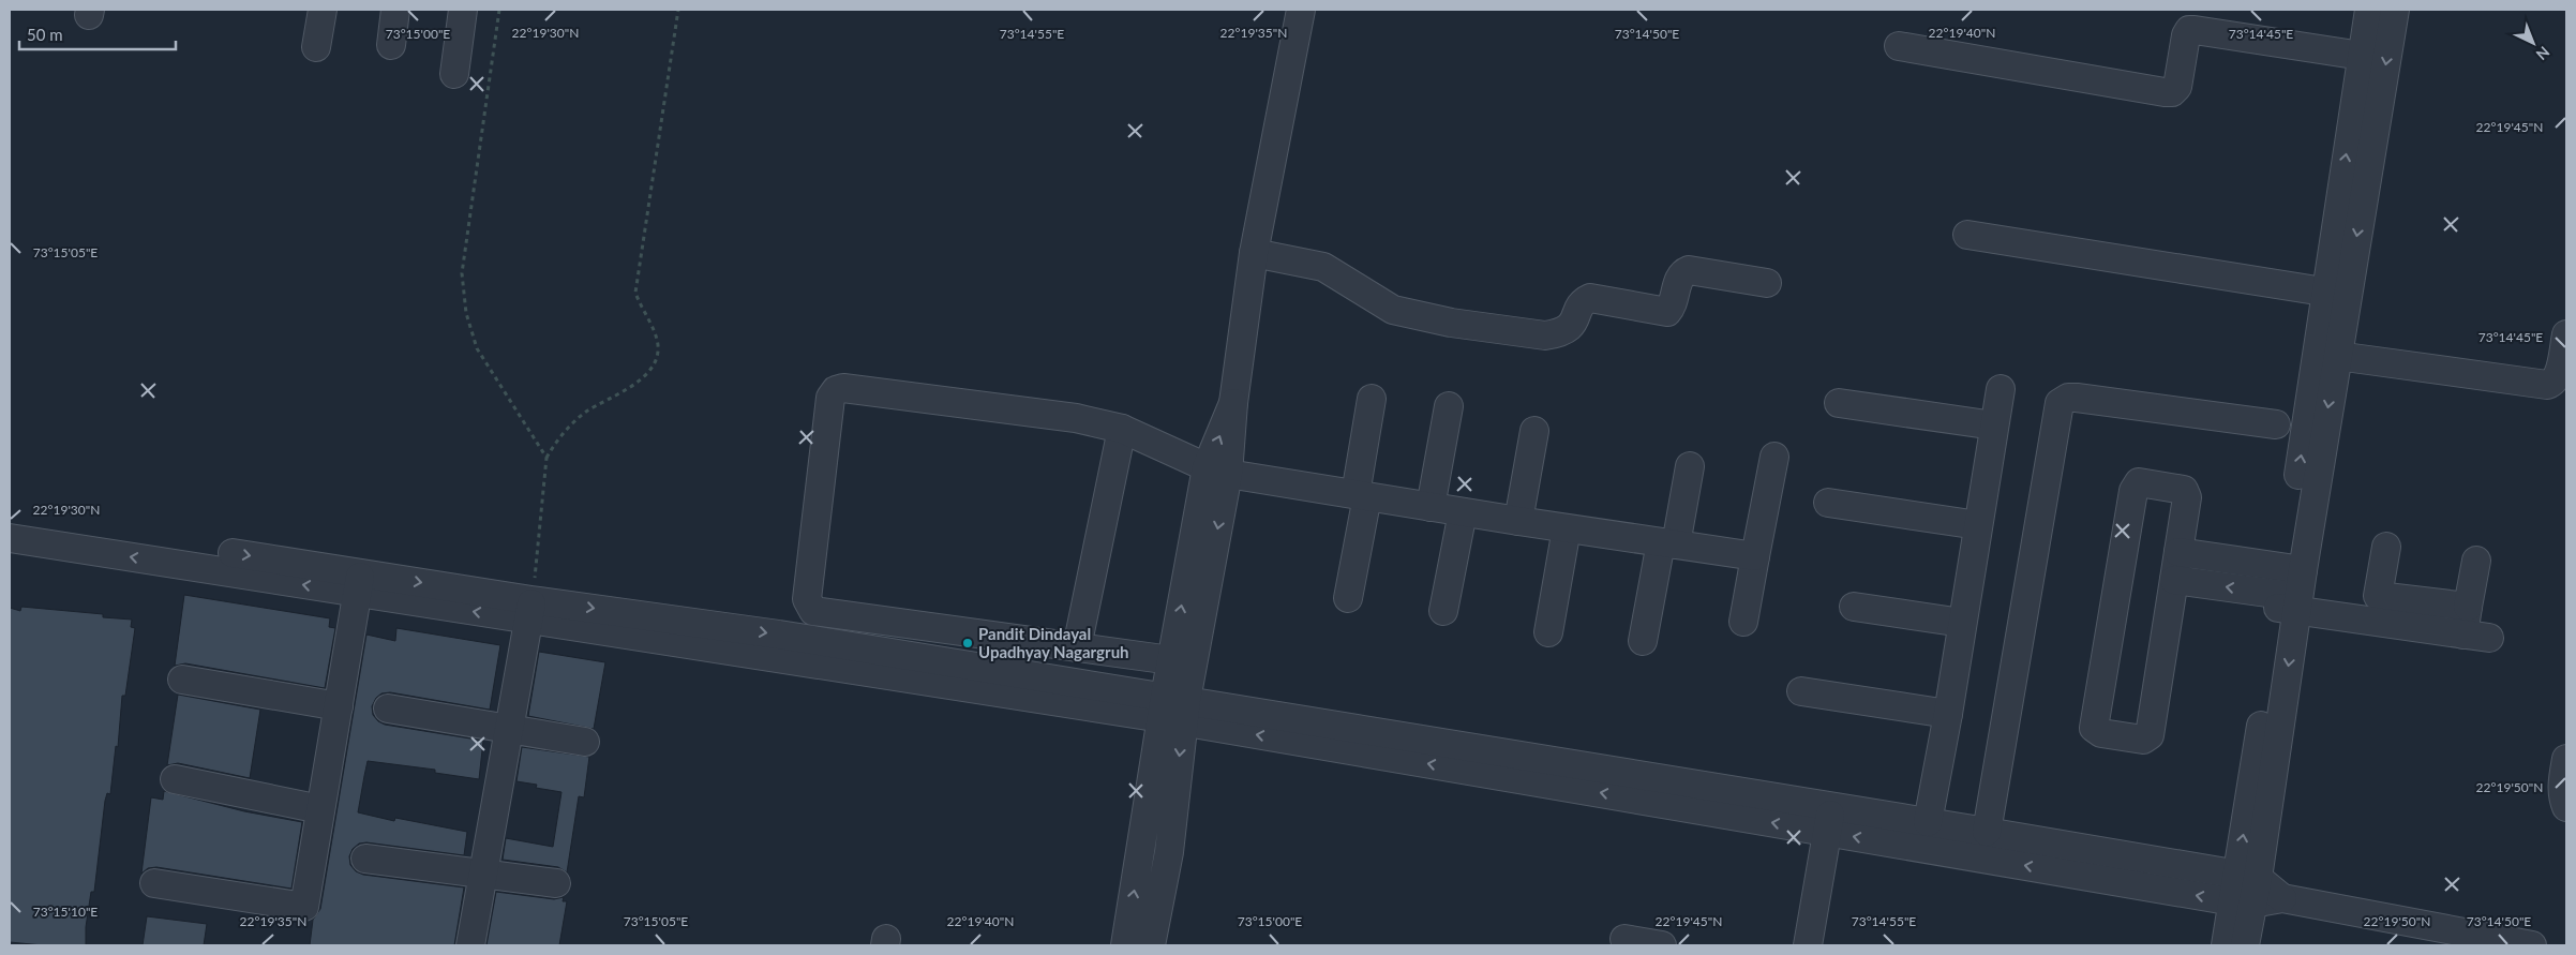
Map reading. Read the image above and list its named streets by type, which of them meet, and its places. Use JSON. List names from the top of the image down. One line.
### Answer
{"places":["Pandit Dindayal Upadhyay Nagargruh"],"scale_bar":"50 m","north":"bottom right","coordinates":["22°19'30\"N","22°19'35\"N","22°19'40\"N","73°15'00\"E","73°14'55\"E","73°14'45\"E","73°14'50\"E","22°19'45\"N","73°15'05\"E","22°19'50\"N","73°15'10\"E"]}
